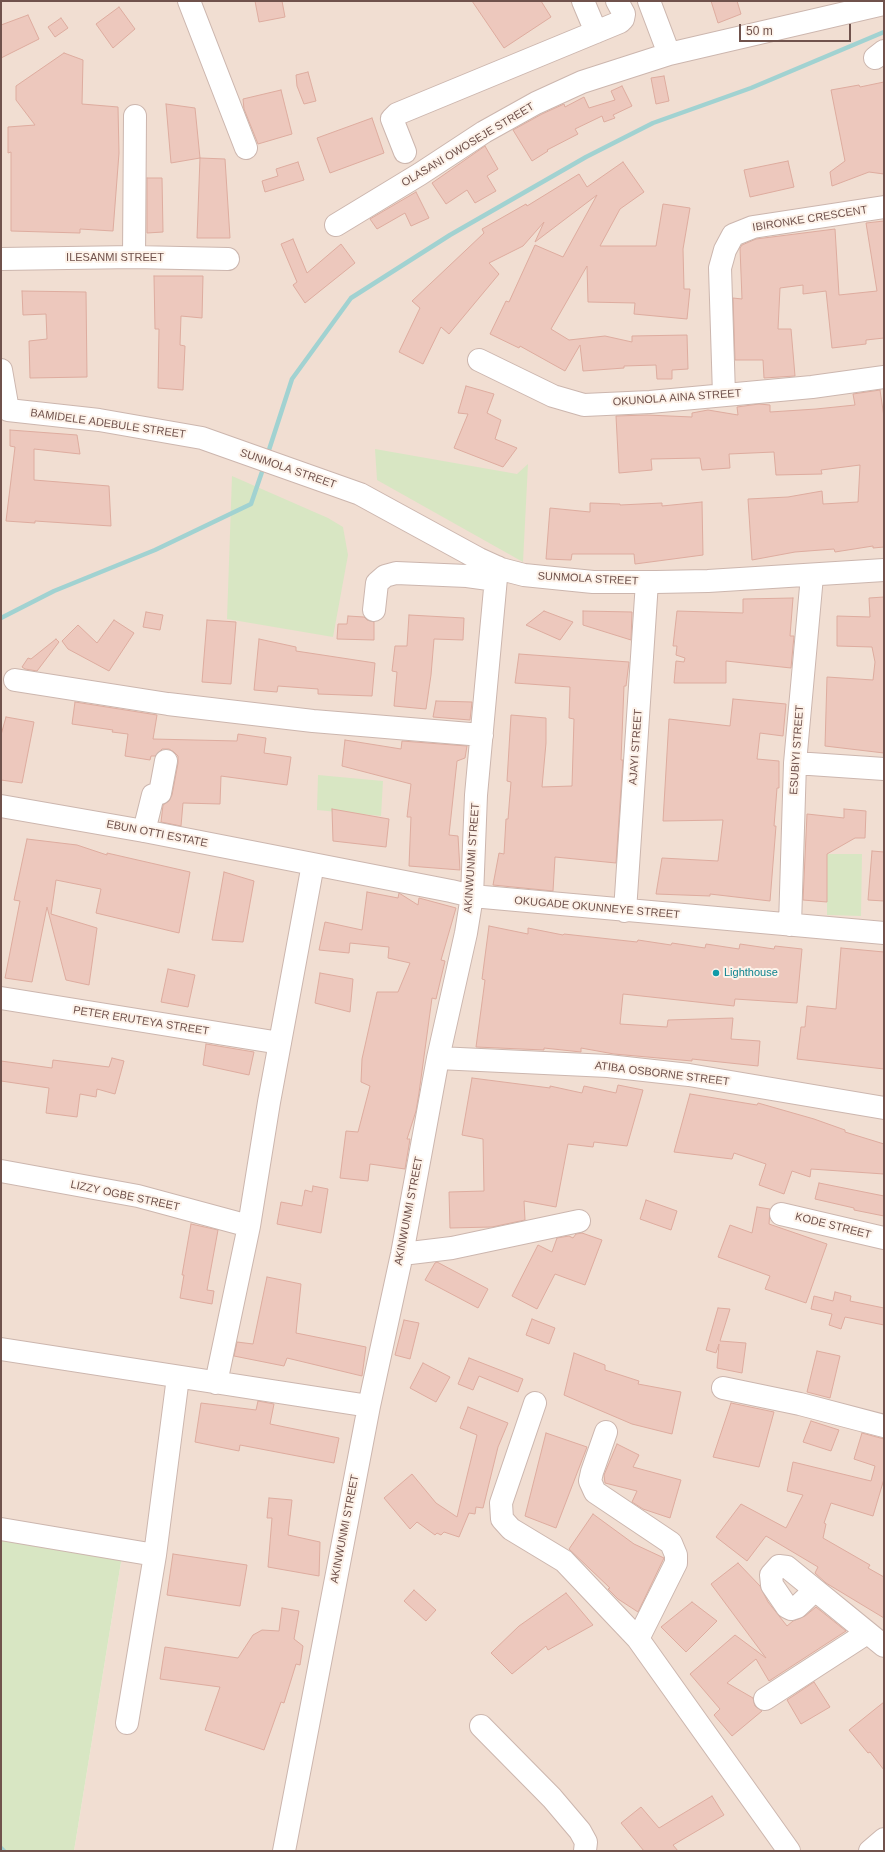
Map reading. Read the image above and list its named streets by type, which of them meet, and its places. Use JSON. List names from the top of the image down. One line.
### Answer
{"streets":{"street":["OLASANI OWOSEJE STREET","IBIRONKE CRESCENT","ILESANMI STREET","OKUNOLA AINA STREET","BAMIDELE ADEBULE STREET","SUNMOLA STREET","AJAYI STREET","ESUBIYI STREET","EBUN OTTI ESTATE","AKINWUNMI STREET","OKUGADE OKUNNEYE STREET","PETER ERUTEYA STREET","ATIBA OSBORNE STREET","LIZZY OGBE STREET","KODE STREET"]},"crossings":[["IBIRONKE CRESCENT","OKUNOLA AINA STREET"],["BAMIDELE ADEBULE STREET","SUNMOLA STREET"],["SUNMOLA STREET","AJAYI STREET"],["SUNMOLA STREET","ESUBIYI STREET"],["SUNMOLA STREET","AKINWUNMI STREET"],["AJAYI STREET","OKUGADE OKUNNEYE STREET"],["ESUBIYI STREET","OKUGADE OKUNNEYE STREET"],["EBUN OTTI ESTATE","OKUGADE OKUNNEYE STREET"],["AKINWUNMI STREET","OKUGADE OKUNNEYE STREET"],["AKINWUNMI STREET","ATIBA OSBORNE STREET"]],"places":["Lighthouse"],"scale_bar":"50 m"}
